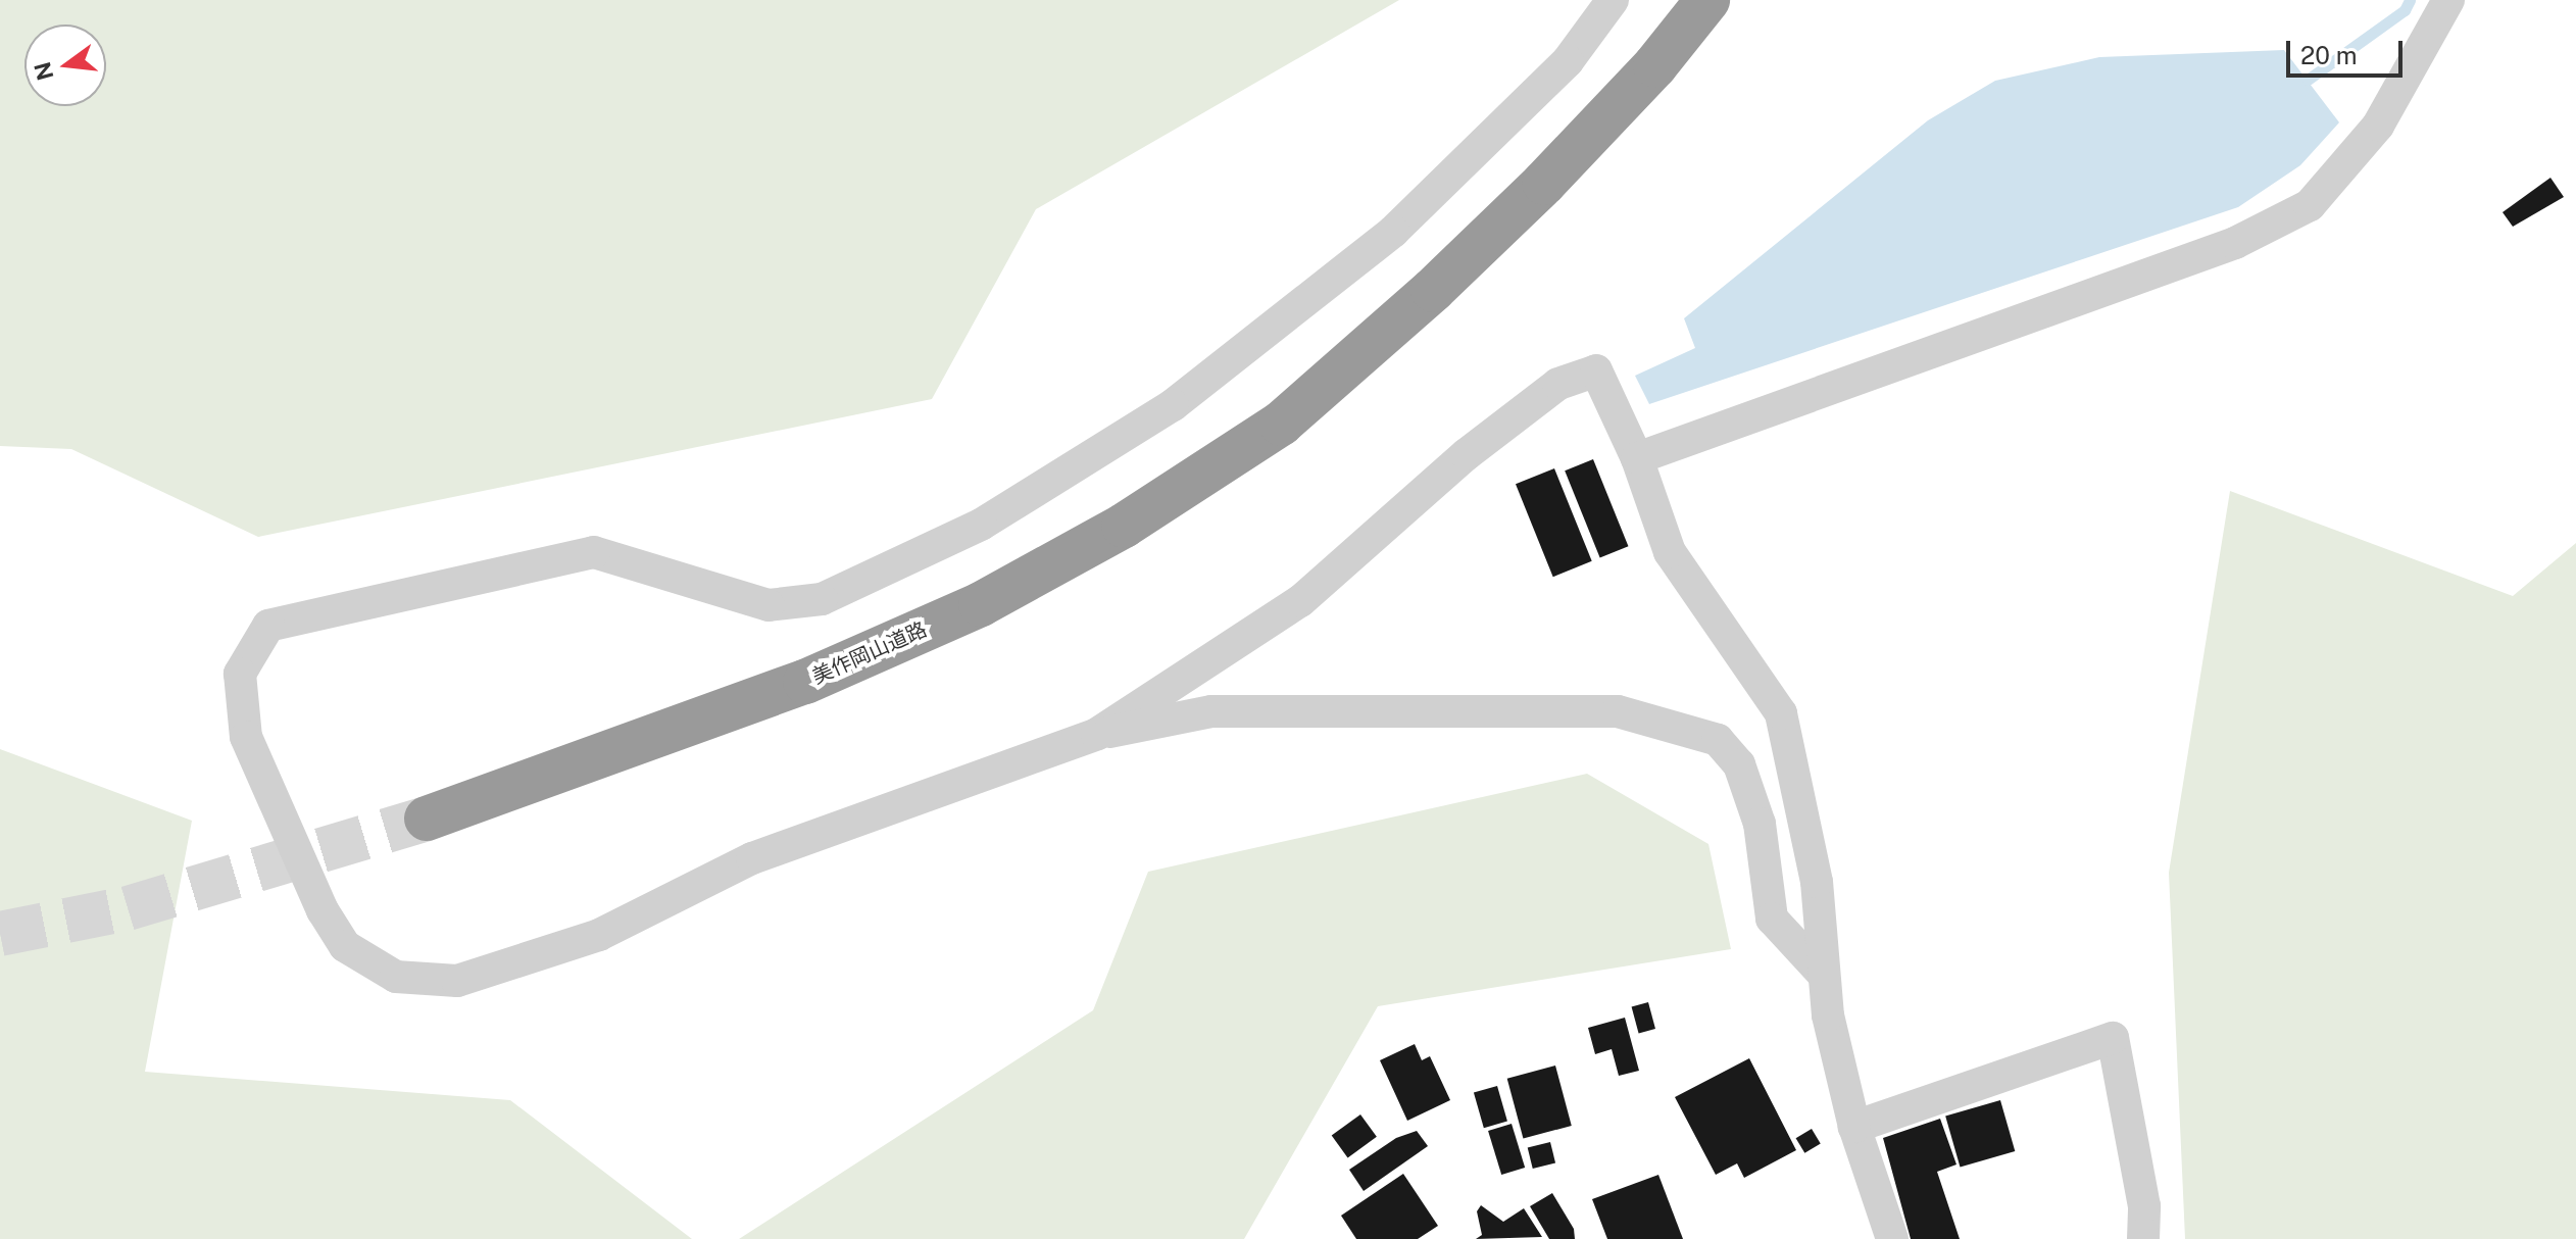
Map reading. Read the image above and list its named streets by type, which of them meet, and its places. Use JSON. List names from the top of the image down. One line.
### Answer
{"streets":{"highway":["美作岡山道路"]},"scale_bar":"20 m","north":"left"}
